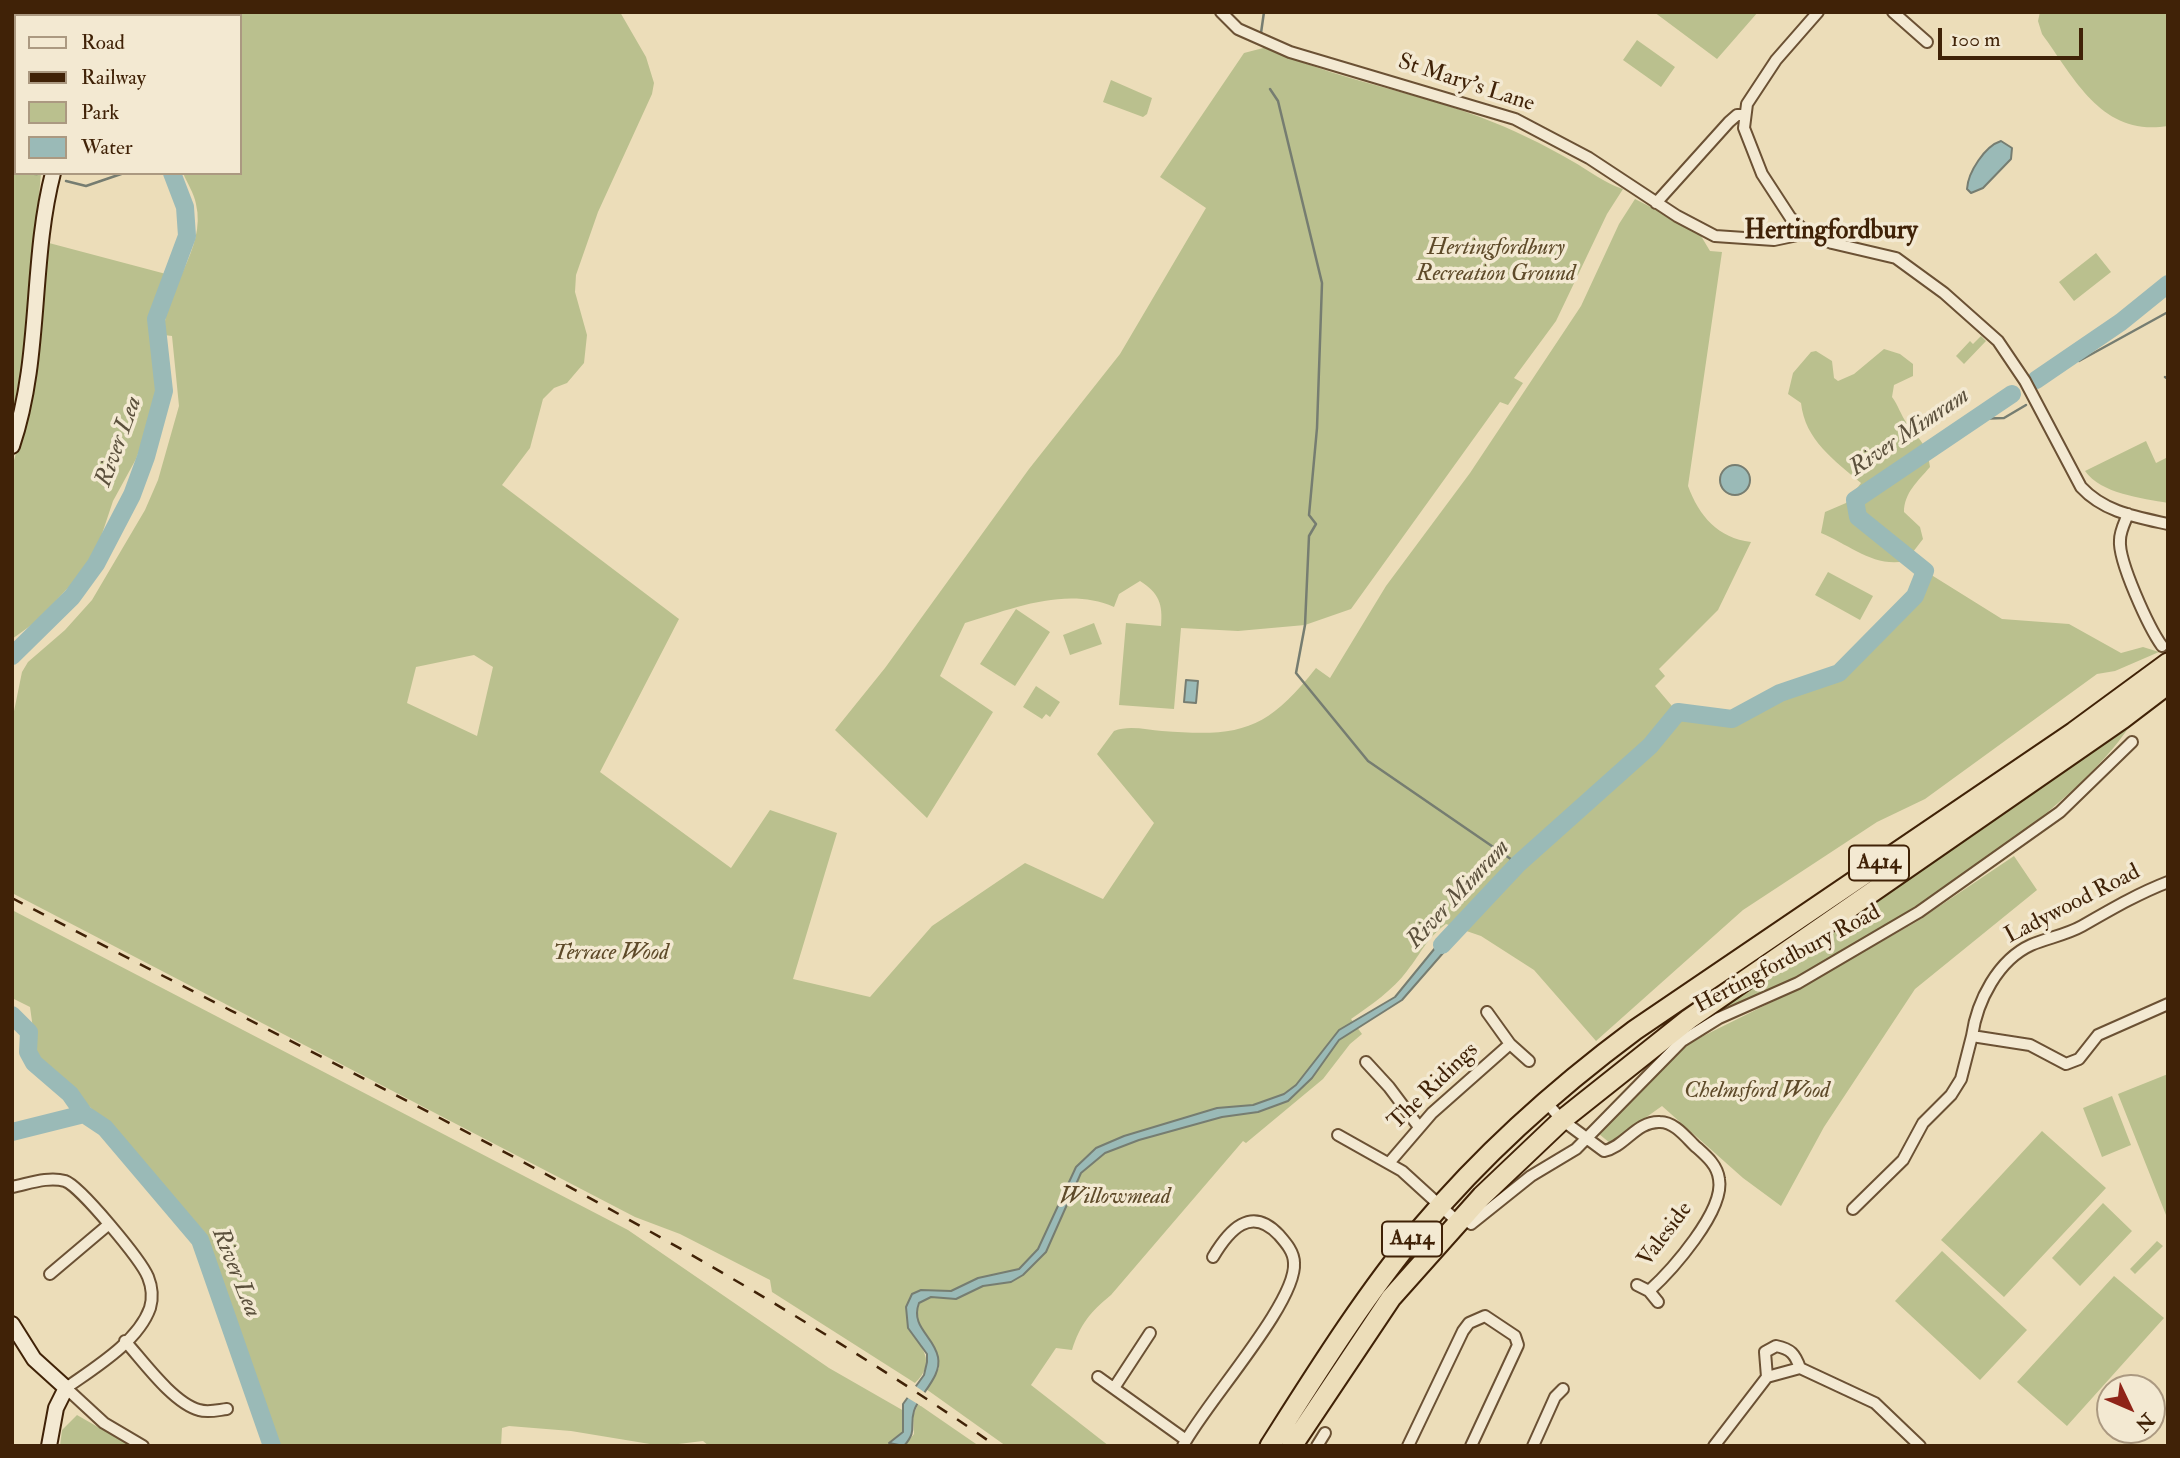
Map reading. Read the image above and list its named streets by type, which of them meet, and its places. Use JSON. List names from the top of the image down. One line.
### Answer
{"streets":{"highway":["A414"],"street":["St Mary's Lane","Ladywood Road","Hertingfordbury Road","The Ridings","Valeside"]},"crossings":[["A414","Hertingfordbury Road"],["A414","Valeside"],["Hertingfordbury Road","Valeside"]],"districts":["Hertingfordbury"],"water":["River Mimram","River Lea"],"parks":["Hertingfordbury Recreation Ground","Terrace Wood","Chelmsford Wood","Willowmead"],"legend":["Road","Railway","Park","Water"],"scale_bar":"100 m","north":"bottom right"}
